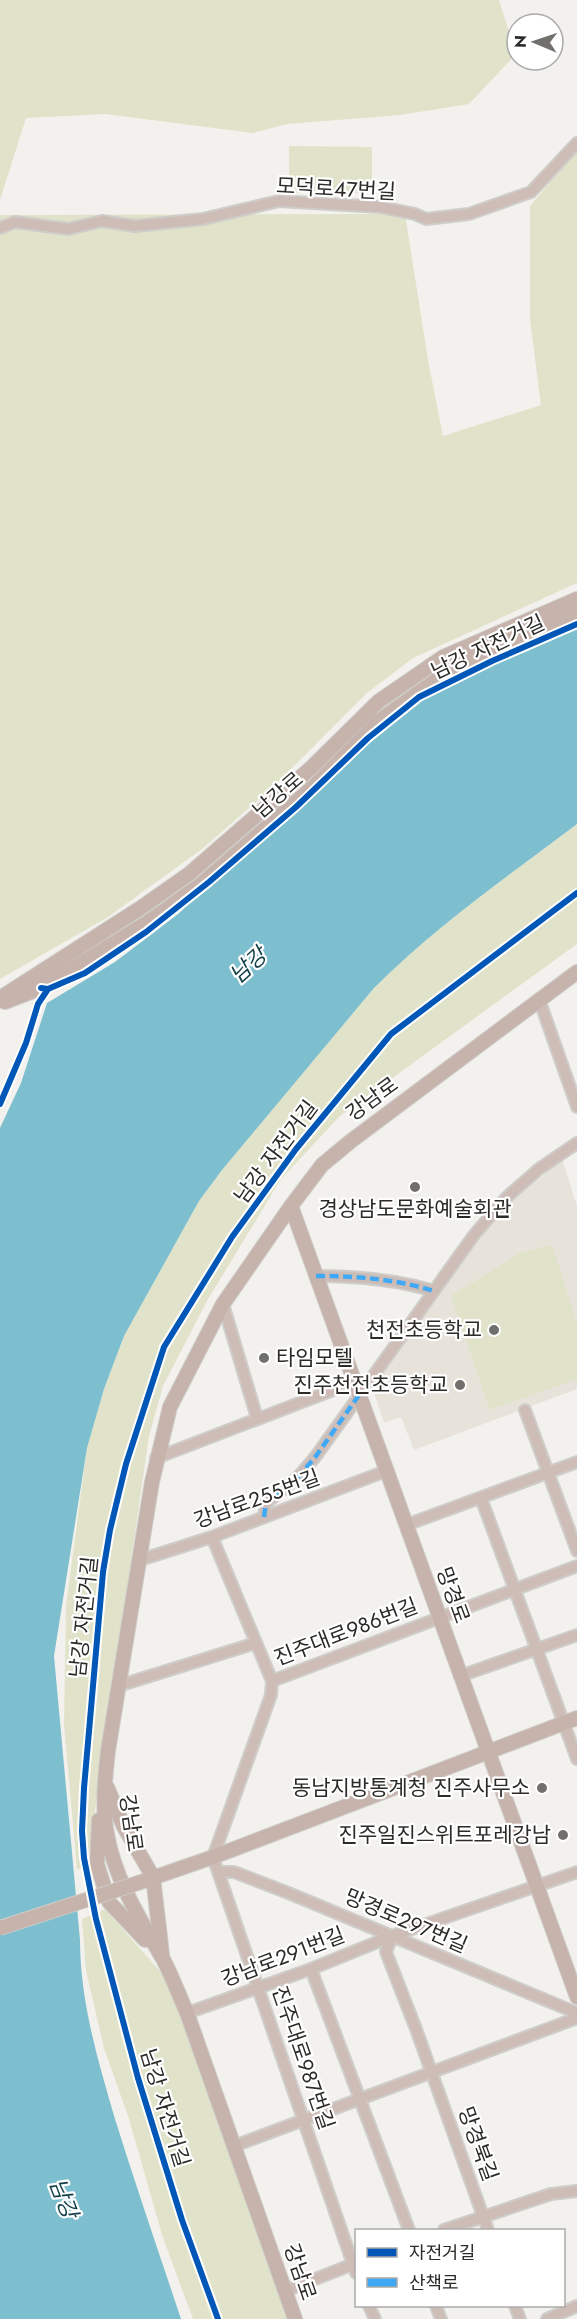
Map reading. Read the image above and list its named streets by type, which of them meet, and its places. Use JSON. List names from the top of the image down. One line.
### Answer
{"streets":{"street":["모덕로47번길","남강로","강남로","강남로255번길","망경로","진주대로986번길","망경로297번길","강남로291번길","진주대로987번길","망경북길"],"cycle path":["남강 자전거길"]},"crossings":[["강남로","강남로255번길"],["강남로","망경로"],["강남로","강남로291번길"],["강남로255번길","망경로"],["망경로","진주대로986번길"],["망경로","강남로291번길"],["진주대로986번길","진주대로987번길"],["망경로297번길","강남로291번길"],["망경로297번길","진주대로987번길"],["강남로291번길","진주대로987번길"]],"water":["남강"],"places":["경상남도문화예술회관","천전초등학교","타임모텔","진주천전초등학교","동남지방통계청 진주사무소","진주일진스위트포레강남"],"legend":["자전거길","산책로"],"north":"left"}
